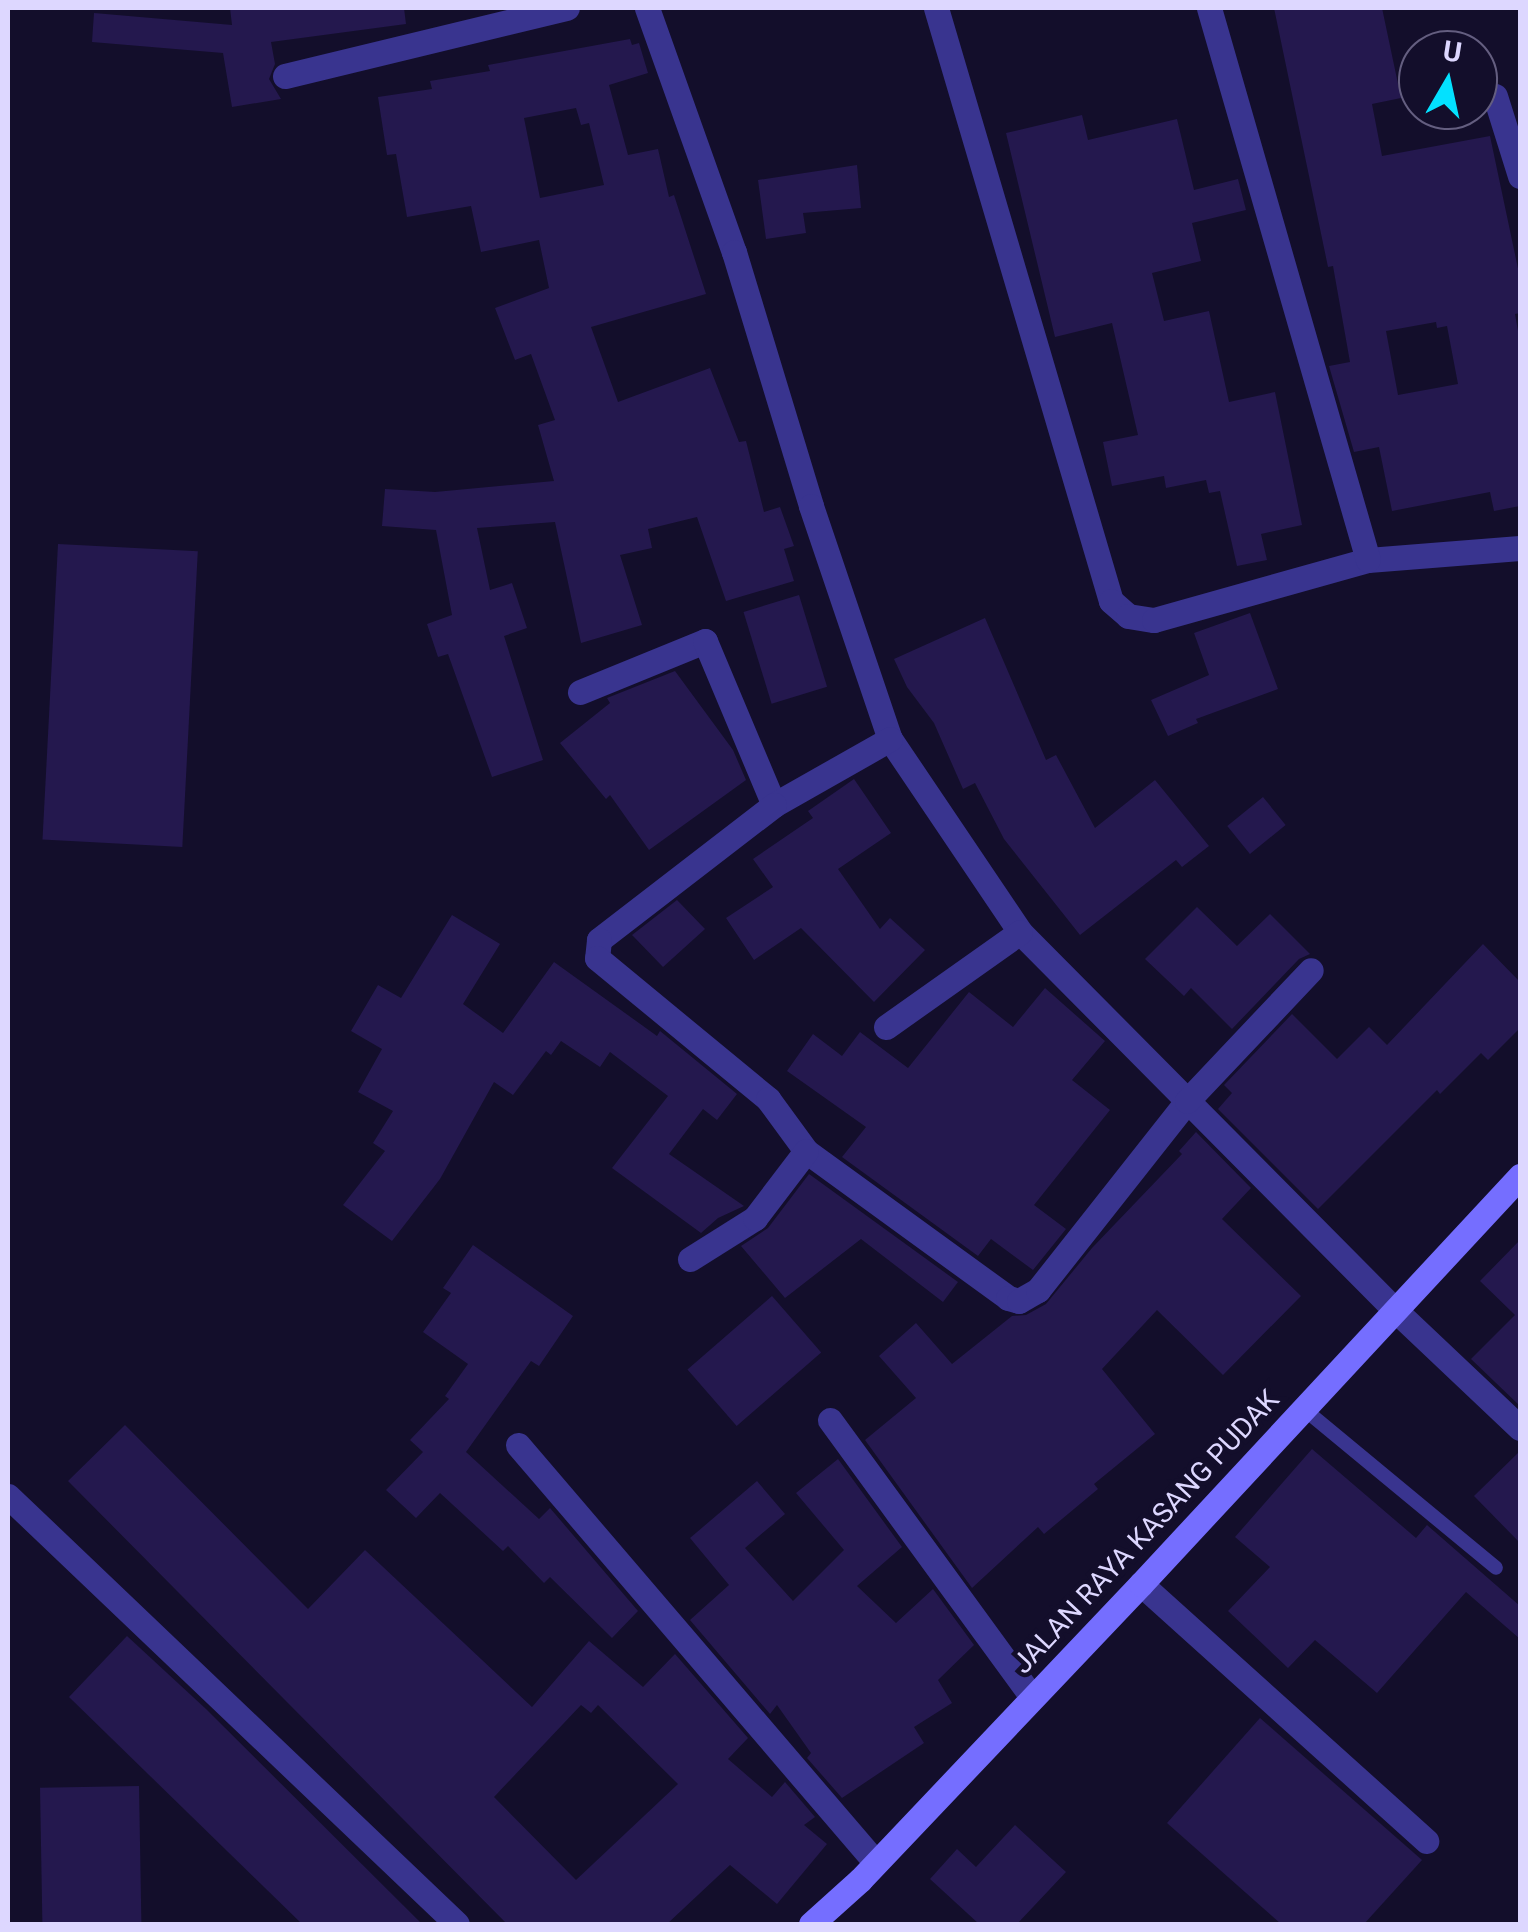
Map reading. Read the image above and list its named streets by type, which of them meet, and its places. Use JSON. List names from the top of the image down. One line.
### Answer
{"streets":{"street":["JALAN RAYA KASANG PUDAK"]},"north":"top"}
